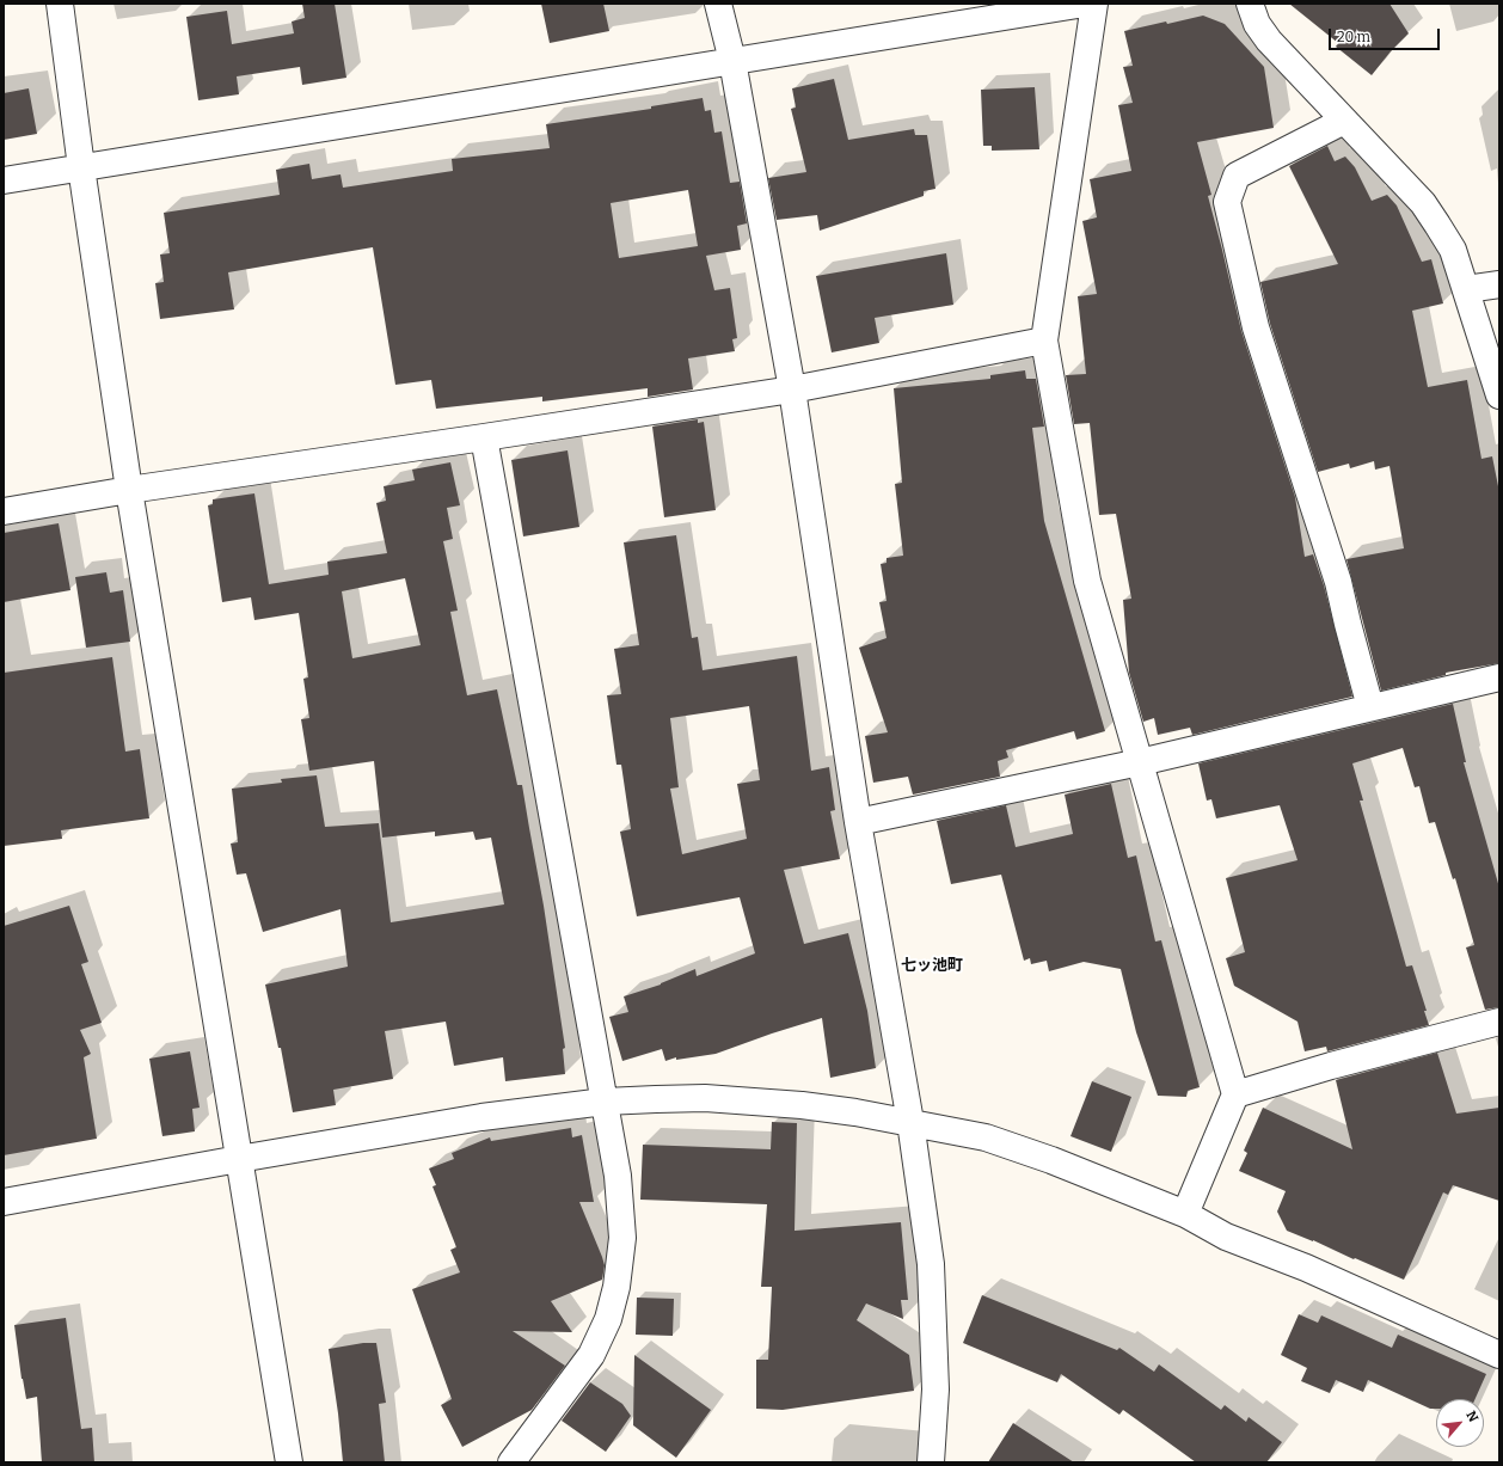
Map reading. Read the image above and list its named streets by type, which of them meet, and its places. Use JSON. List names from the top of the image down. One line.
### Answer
{"districts":["七ッ池町"],"scale_bar":"20 m","north":"top right"}
